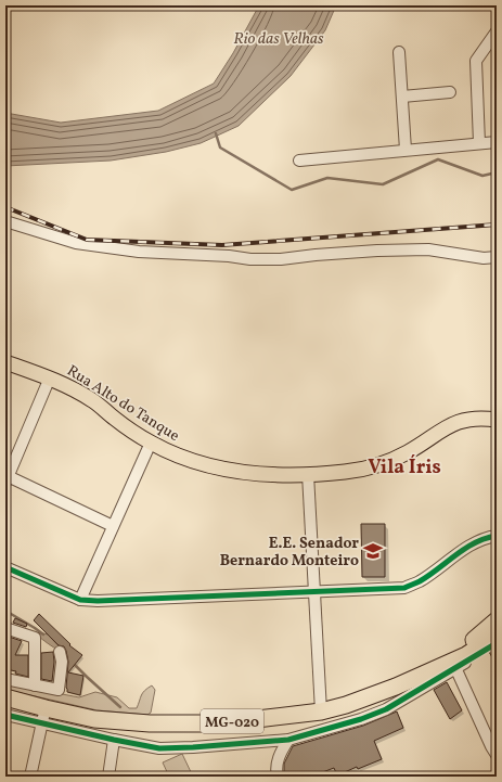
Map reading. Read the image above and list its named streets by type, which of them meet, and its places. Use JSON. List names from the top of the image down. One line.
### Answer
{"streets":{"highway":["MG-020"],"main road":["Rua Alto do Tanque"]},"districts":["Vila Íris"],"water":["Rio das Velhas"],"places":{"school or university":["E.E. Senador Bernardo Monteiro"]}}
